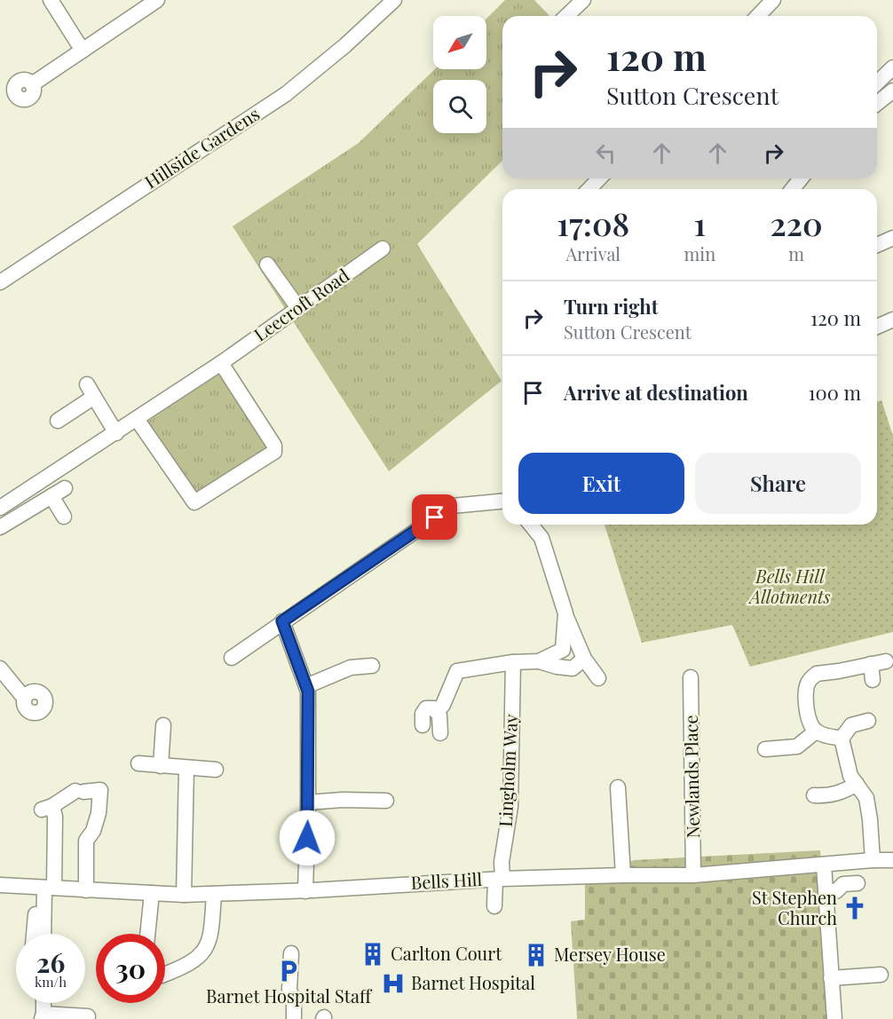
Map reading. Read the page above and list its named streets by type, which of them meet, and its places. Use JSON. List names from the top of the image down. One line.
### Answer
{"streets":{"street":["Hillside Gardens","Leecroft Road","Lingholm Way","Newlands Place","Bells Hill"]},"crossings":[["Lingholm Way","Bells Hill"],["Newlands Place","Bells Hill"]],"parks":["Bells Hill Allotments"],"places":{"church":["St Stephen Church"],"building":["Carlton Court","Mersey House"],"parking":["Barnet Hospital Staff"],"hospital":["Barnet Hospital"]},"north":"bottom left","page":{"turn":["120 m","Sutton Crescent"],"eta":["17:08","Arrival","1","min","220","m"],"list":[{"name":"Turn right","note":"Sutton Crescent","value":"120 m"},{"name":"Arrive at destination","value":"100 m"}],"buttons":["Exit","Share"],"speed":"26 km/h","limit":"30"}}
